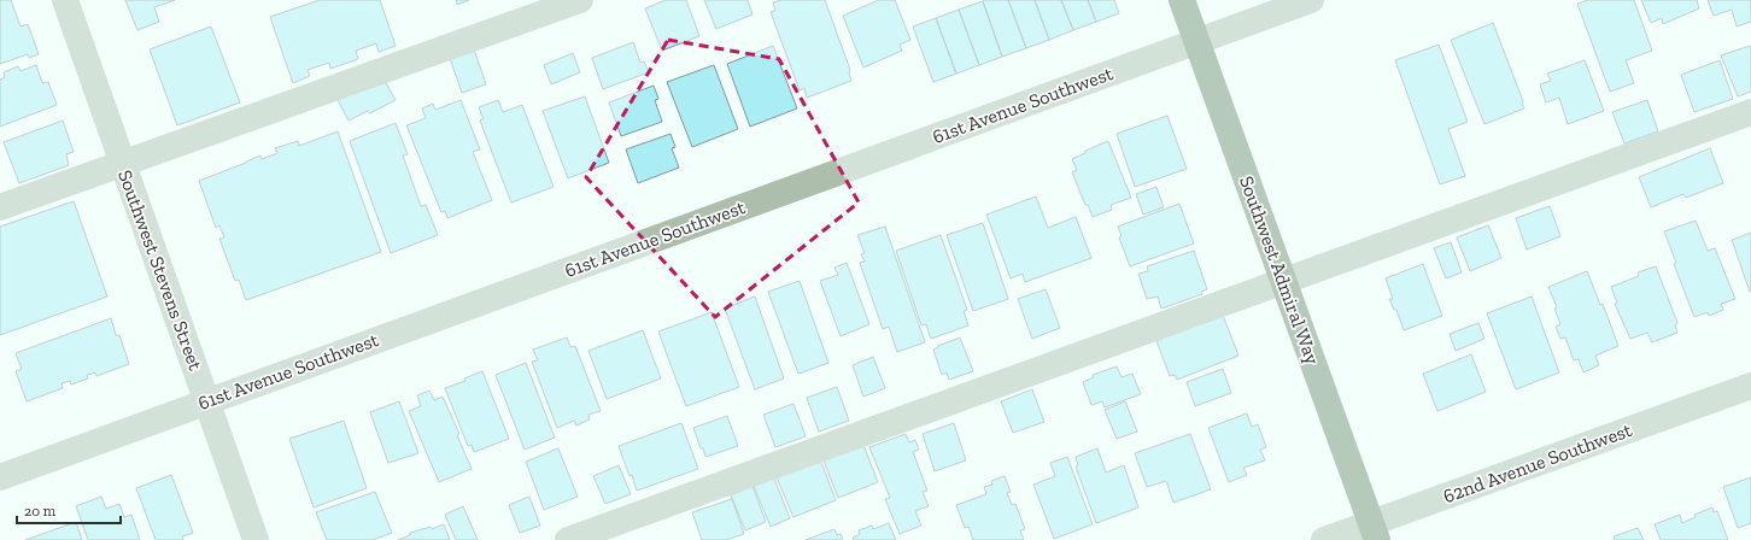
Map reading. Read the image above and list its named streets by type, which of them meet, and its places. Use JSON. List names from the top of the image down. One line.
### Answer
{"streets":{"main road":["Southwest Admiral Way"],"street":["61st Avenue Southwest","Southwest Stevens Street","62nd Avenue Southwest"]},"crossings":[["61st Avenue Southwest","Southwest Stevens Street"],["61st Avenue Southwest","Southwest Admiral Way"],["Southwest Admiral Way","62nd Avenue Southwest"]],"scale_bar":"20 m"}
